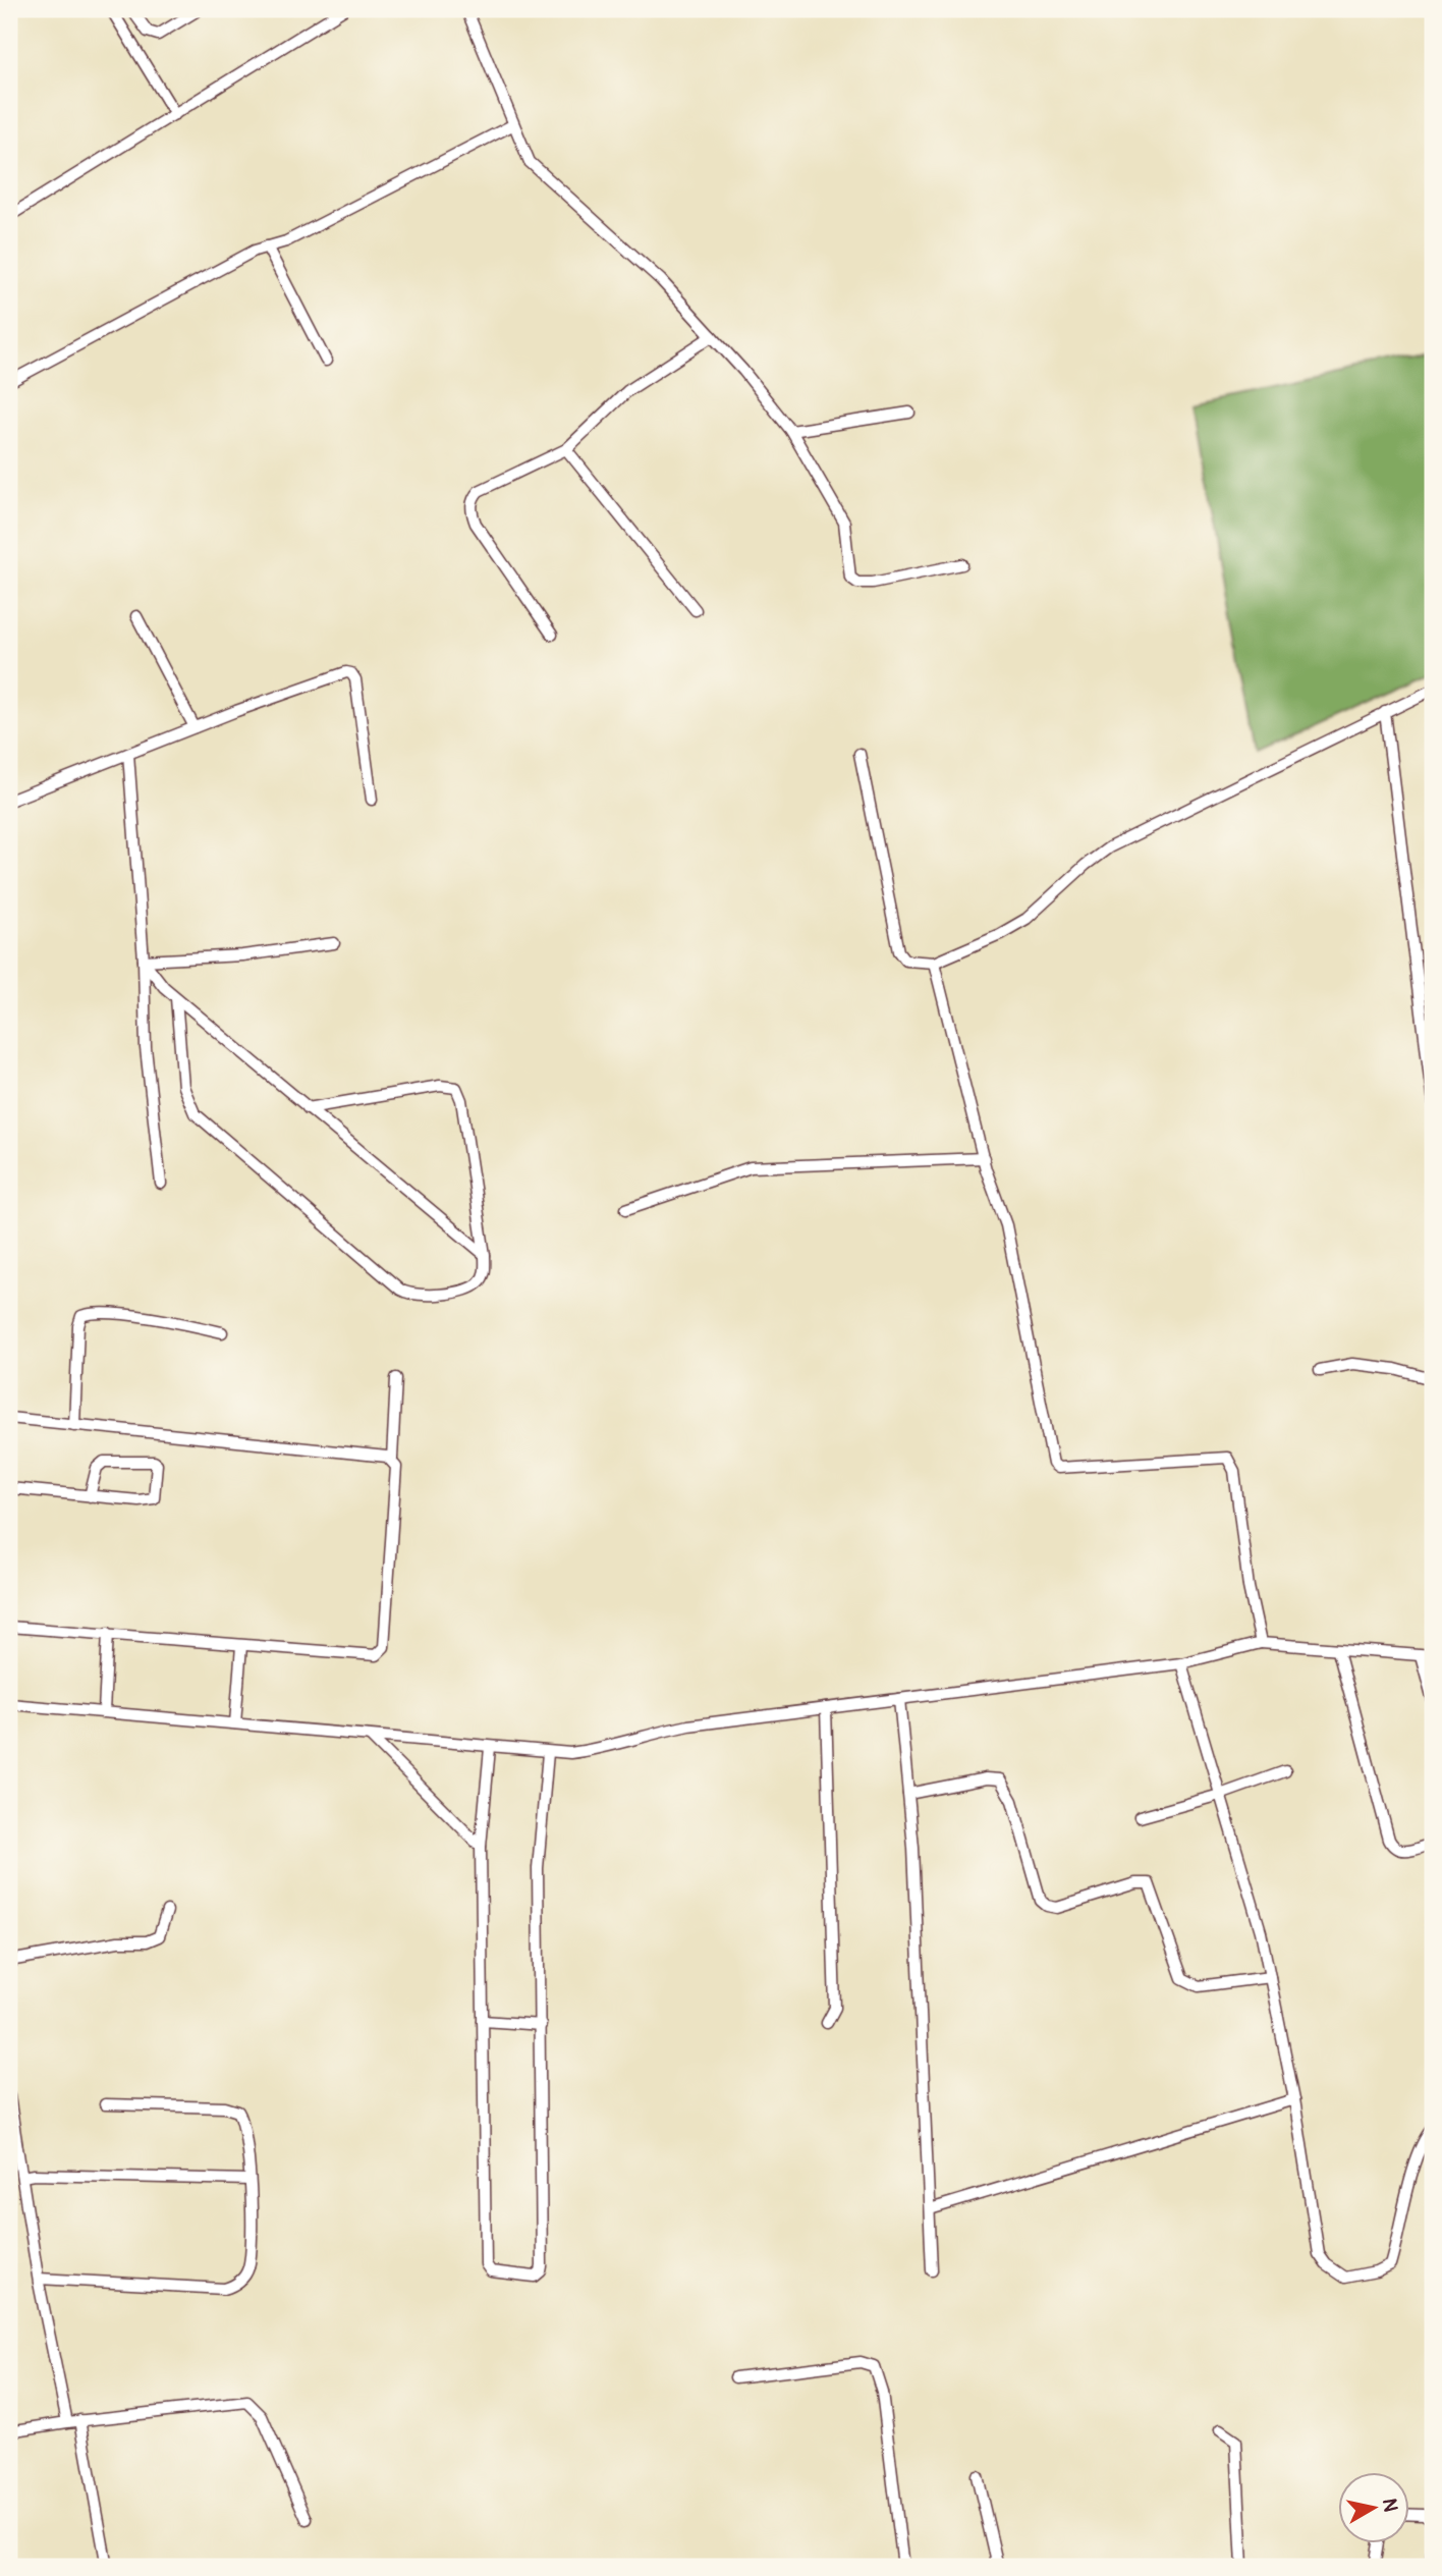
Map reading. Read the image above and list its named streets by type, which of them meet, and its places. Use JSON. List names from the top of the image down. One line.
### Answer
{"north":"right"}
